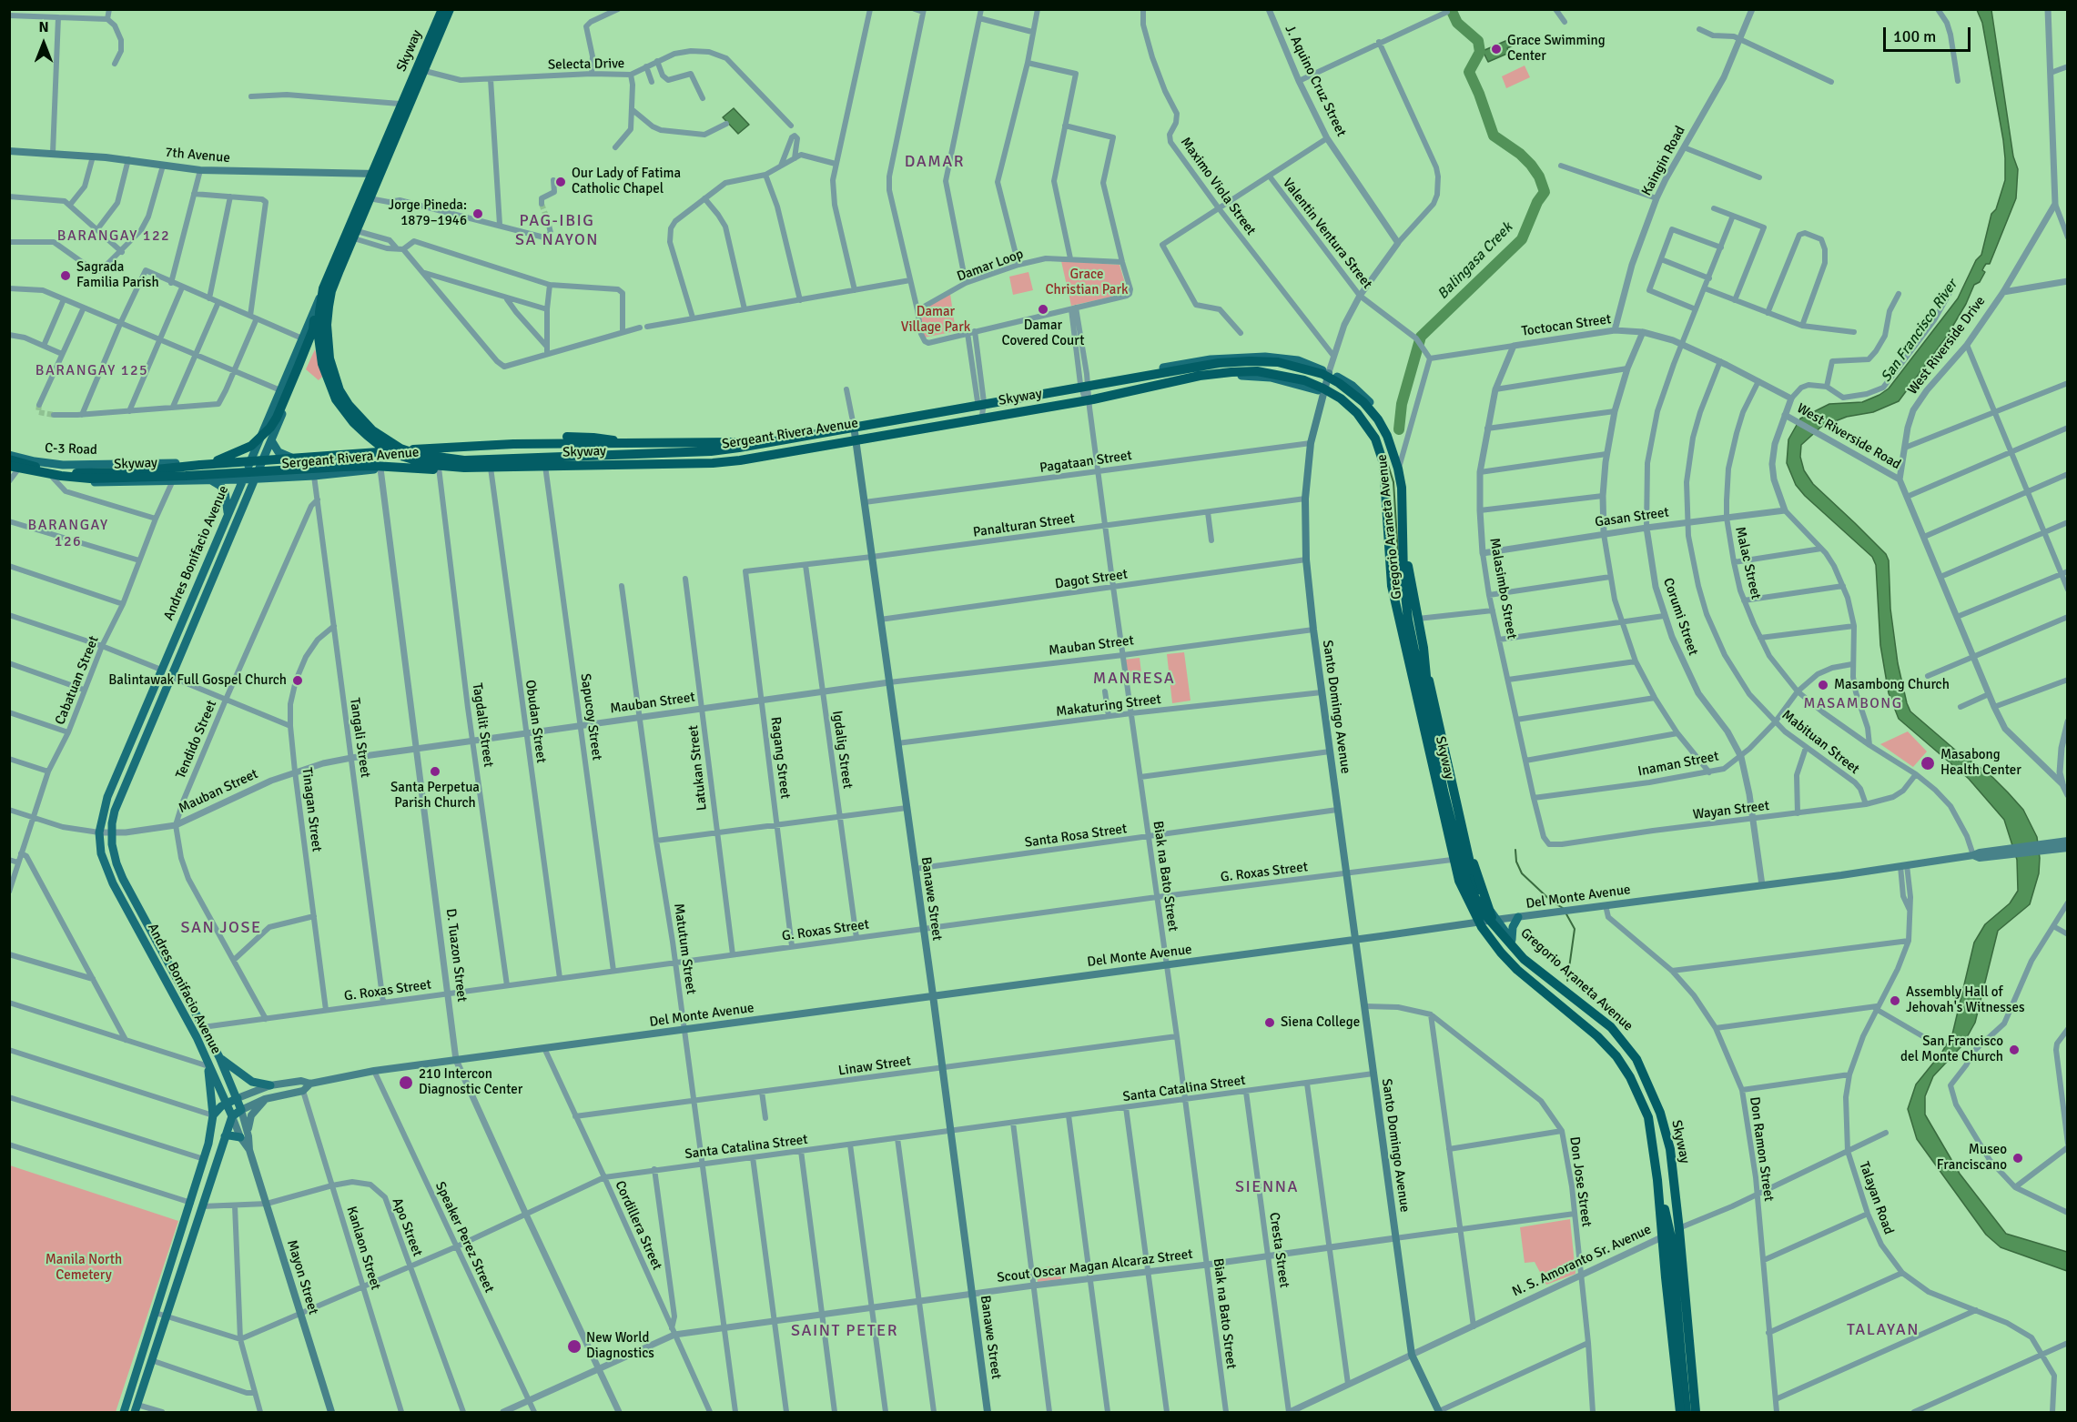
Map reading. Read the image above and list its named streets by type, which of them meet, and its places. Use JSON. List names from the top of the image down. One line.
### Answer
{"streets":{"highway":["Skyway"],"main road":["7th Avenue","Sergeant Rivera Avenue","C-3 Road","Gregorio Araneta Avenue","Andres Bonifacio Avenue","Santo Domingo Avenue","Del Monte Avenue","Banawe Street","Mayon Street"],"street":["Selecta Drive","J. Aquino Cruz Street","Kaingin Road","Maximo Viola Street","Valentin Ventura Street","Damar Loop","Toctocan Street","West Riverside Drive","West Riverside Road","Pagataan Street","Gasan Street","Panalturan Street","Malac Street","Dagot Street","Malasimbo Street","Corumi Street","Mauban Street","Cabatuan Street","Makaturing Street","Sapucoy Street","Obudan Street","Tagdalit Street","Tangali Street","Tendido Street","Mabituan Street","Igdalig Street","Ragang Street","Inaman Street","Latukan Street","Tinagan Street","Wayan Street","Santa Rosa Street","G. Roxas Street","Biak na Bato Street","Matutum Street","D. Tuazon Street","Linaw Street","Santa Catalina Street","Don Ramon Street","Don Jose Street","Talayan Road","Cordillera Street","Apo Street","Speaker Perez Street","Kanlaon Street","Cresta Street","N. S. Amoranto Sr. Avenue","Scout Oscar Magan Alcaraz Street"]},"crossings":[["Skyway","C-3 Road"],["Skyway","Gregorio Araneta Avenue"],["Skyway","Andres Bonifacio Avenue"],["Skyway","Del Monte Avenue"],["Selecta Drive","Andres Bonifacio Avenue"],["J. Aquino Cruz Street","Santo Domingo Avenue"],["7th Avenue","Andres Bonifacio Avenue"],["Kaingin Road","Toctocan Street"],["Maximo Viola Street","Santo Domingo Avenue"],["Valentin Ventura Street","Toctocan Street"],["Valentin Ventura Street","Santo Domingo Avenue"],["Toctocan Street","Malac Street"],["Toctocan Street","Malasimbo Street"],["Toctocan Street","Corumi Street"],["Toctocan Street","Mabituan Street"],["West Riverside Drive","West Riverside Road"],["Sergeant Rivera Avenue","C-3 Road"],["Sergeant Rivera Avenue","Gregorio Araneta Avenue"],["Sergeant Rivera Avenue","Andres Bonifacio Avenue"],["Sergeant Rivera Avenue","Santo Domingo Avenue"],["Sergeant Rivera Avenue","Sapucoy Street"],["Sergeant Rivera Avenue","Obudan Street"],["Sergeant Rivera Avenue","Tagdalit Street"],["Sergeant Rivera Avenue","Tangali Street"],["Sergeant Rivera Avenue","Biak na Bato Street"],["Sergeant Rivera Avenue","Banawe Street"],["Sergeant Rivera Avenue","D. Tuazon Street"],["C-3 Road","Andres Bonifacio Avenue"],["C-3 Road","Cabatuan Street"],["Pagataan Street","Santo Domingo Avenue"],["Pagataan Street","Biak na Bato Street"],["Pagataan Street","Banawe Street"],["Gasan Street","Malac Street"],["Gasan Street","Malasimbo Street"],["Gasan Street","Corumi Street"],["Gasan Street","Mabituan Street"],["Panalturan Street","Santo Domingo Avenue"],["Panalturan Street","Igdalig Street"],["Panalturan Street","Ragang Street"],["Panalturan Street","Biak na Bato Street"],["Panalturan Street","Banawe Street"],["Gregorio Araneta Avenue","Santo Domingo Avenue"],["Gregorio Araneta Avenue","G. Roxas Street"],["Gregorio Araneta Avenue","Del Monte Avenue"],["Gregorio Araneta Avenue","N. S. Amoranto Sr. Avenue"],["Andres Bonifacio Avenue","Mauban Street"],["Andres Bonifacio Avenue","G. Roxas Street"],["Andres Bonifacio Avenue","Del Monte Avenue"],["Andres Bonifacio Avenue","Mayon Street"],["Malac Street","Inaman Street"],["Malac Street","Wayan Street"],["Malac Street","Del Monte Avenue"],["Dagot Street","Santo Domingo Avenue"],["Dagot Street","Biak na Bato Street"],["Dagot Street","Banawe Street"],["Malasimbo Street","Inaman Street"],["Malasimbo Street","Wayan Street"],["Corumi Street","Inaman Street"],["Corumi Street","Wayan Street"],["Corumi Street","Del Monte Avenue"],["Mauban Street","Cabatuan Street"],["Mauban Street","Santo Domingo Avenue"],["Mauban Street","Sapucoy Street"],["Mauban Street","Obudan Street"],["Mauban Street","Tagdalit Street"],["Mauban Street","Tangali Street"],["Mauban Street","Tendido Street"],["Mauban Street","Igdalig Street"],["Mauban Street","Ragang Street"],["Mauban Street","Latukan Street"],["Mauban Street","Tinagan Street"],["Mauban Street","Biak na Bato Street"],["Mauban Street","Banawe Street"],["Mauban Street","Matutum Street"],["Mauban Street","D. Tuazon Street"],["Makaturing Street","Santo Domingo Avenue"],["Makaturing Street","Biak na Bato Street"],["Makaturing Street","Banawe Street"],["Santo Domingo Avenue","Santa Rosa Street"],["Santo Domingo Avenue","G. Roxas Street"],["Santo Domingo Avenue","Del Monte Avenue"],["Santo Domingo Avenue","Santa Catalina Street"],["Santo Domingo Avenue","Don Jose Street"],["Santo Domingo Avenue","N. S. Amoranto Sr. Avenue"],["Santo Domingo Avenue","Scout Oscar Magan Alcaraz Street"],["Sapucoy Street","G. Roxas Street"],["Obudan Street","G. Roxas Street"],["Tagdalit Street","G. Roxas Street"],["Tangali Street","Tendido Street"],["Tangali Street","Tinagan Street"],["Tangali Street","G. Roxas Street"],["Tendido Street","G. Roxas Street"],["Mabituan Street","Inaman Street"],["Mabituan Street","Wayan Street"],["Igdalig Street","G. Roxas Street"],["Ragang Street","G. Roxas Street"],["Latukan Street","G. Roxas Street"],["Tinagan Street","G. Roxas Street"],["Santa Rosa Street","Biak na Bato Street"],["Santa Rosa Street","Banawe Street"],["G. Roxas Street","Biak na Bato Street"],["G. Roxas Street","Banawe Street"],["G. Roxas Street","Matutum Street"],["G. Roxas Street","D. Tuazon Street"],["Biak na Bato Street","Del Monte Avenue"],["Biak na Bato Street","Linaw Street"],["Biak na Bato Street","Santa Catalina Street"],["Biak na Bato Street","Scout Oscar Magan Alcaraz Street"],["Del Monte Avenue","Banawe Street"],["Del Monte Avenue","Matutum Street"],["Del Monte Avenue","D. Tuazon Street"],["Del Monte Avenue","Don Ramon Street"],["Del Monte Avenue","Talayan Road"],["Del Monte Avenue","Cordillera Street"],["Del Monte Avenue","Speaker Perez Street"],["Banawe Street","Linaw Street"],["Banawe Street","Santa Catalina Street"],["Banawe Street","Scout Oscar Magan Alcaraz Street"],["Matutum Street","Linaw Street"],["Matutum Street","Santa Catalina Street"],["Matutum Street","Scout Oscar Magan Alcaraz Street"],["D. Tuazon Street","Santa Catalina Street"],["D. Tuazon Street","Scout Oscar Magan Alcaraz Street"],["Linaw Street","Cordillera Street"],["Santa Catalina Street","Cordillera Street"],["Santa Catalina Street","Apo Street"],["Santa Catalina Street","Speaker Perez Street"],["Santa Catalina Street","Kanlaon Street"],["Santa Catalina Street","Cresta Street"],["Santa Catalina Street","Mayon Street"],["Don Ramon Street","N. S. Amoranto Sr. Avenue"],["Don Jose Street","N. S. Amoranto Sr. Avenue"],["Don Jose Street","Scout Oscar Magan Alcaraz Street"],["Talayan Road","N. S. Amoranto Sr. Avenue"],["Cordillera Street","Scout Oscar Magan Alcaraz Street"],["Apo Street","Kanlaon Street"],["Apo Street","Mayon Street"],["Speaker Perez Street","Scout Oscar Magan Alcaraz Street"],["Cresta Street","N. S. Amoranto Sr. Avenue"],["Cresta Street","Scout Oscar Magan Alcaraz Street"]],"districts":["DAMAR","PAG-IBIG SA NAYON","BARANGAY 122","BARANGAY 125","BARANGAY 126","MANRESA","MASAMBONG","SAN JOSE","SIENNA","TALAYAN","SAINT PETER"],"water":["Balingasa Creek","San Francisco River"],"parks":["Grace Christian Park","Damar Village Park","Manila North Cemetery"],"places":["Grace Swimming Center","Our Lady of Fatima Catholic Chapel","Jorge Pineda: 1879–1946","Sagrada Familia Parish","Damar Covered Court","Balintawak Full Gospel Church","Masambong Church","Masabong Health Center","Santa Perpetua Parish Church","Assembly Hall of Jehovah's Witnesses","Siena College","San Francisco del Monte Church","210 Intercon Diagnostic Center","Museo Franciscano","New World Diagnostics"],"scale_bar":"100 m","north":"top"}
